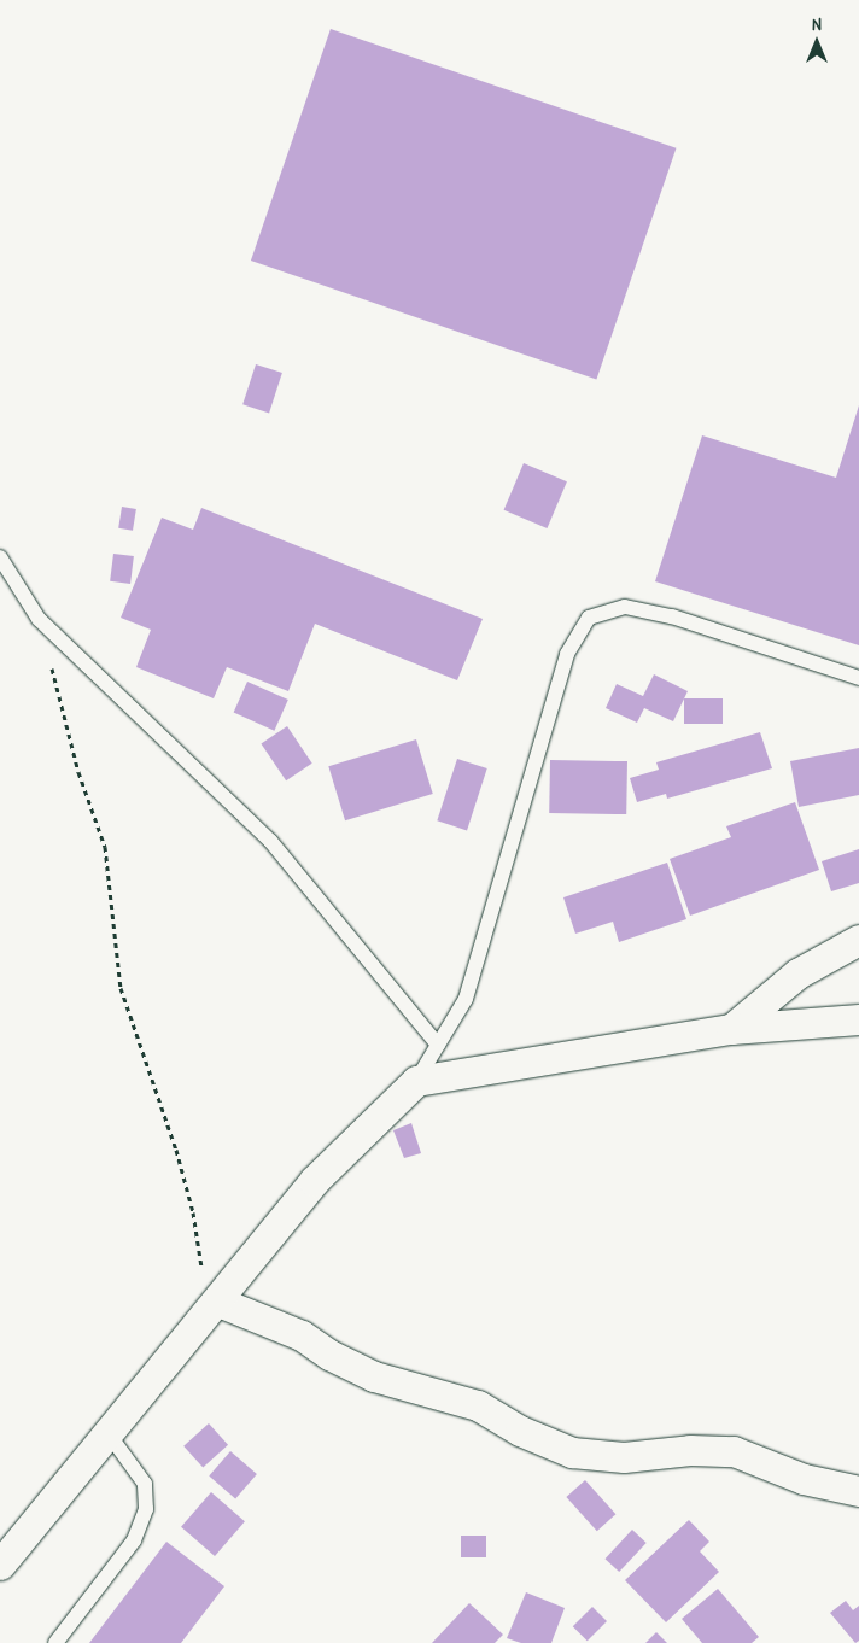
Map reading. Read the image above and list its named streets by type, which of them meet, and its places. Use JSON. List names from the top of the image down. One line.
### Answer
{"north":"top"}
